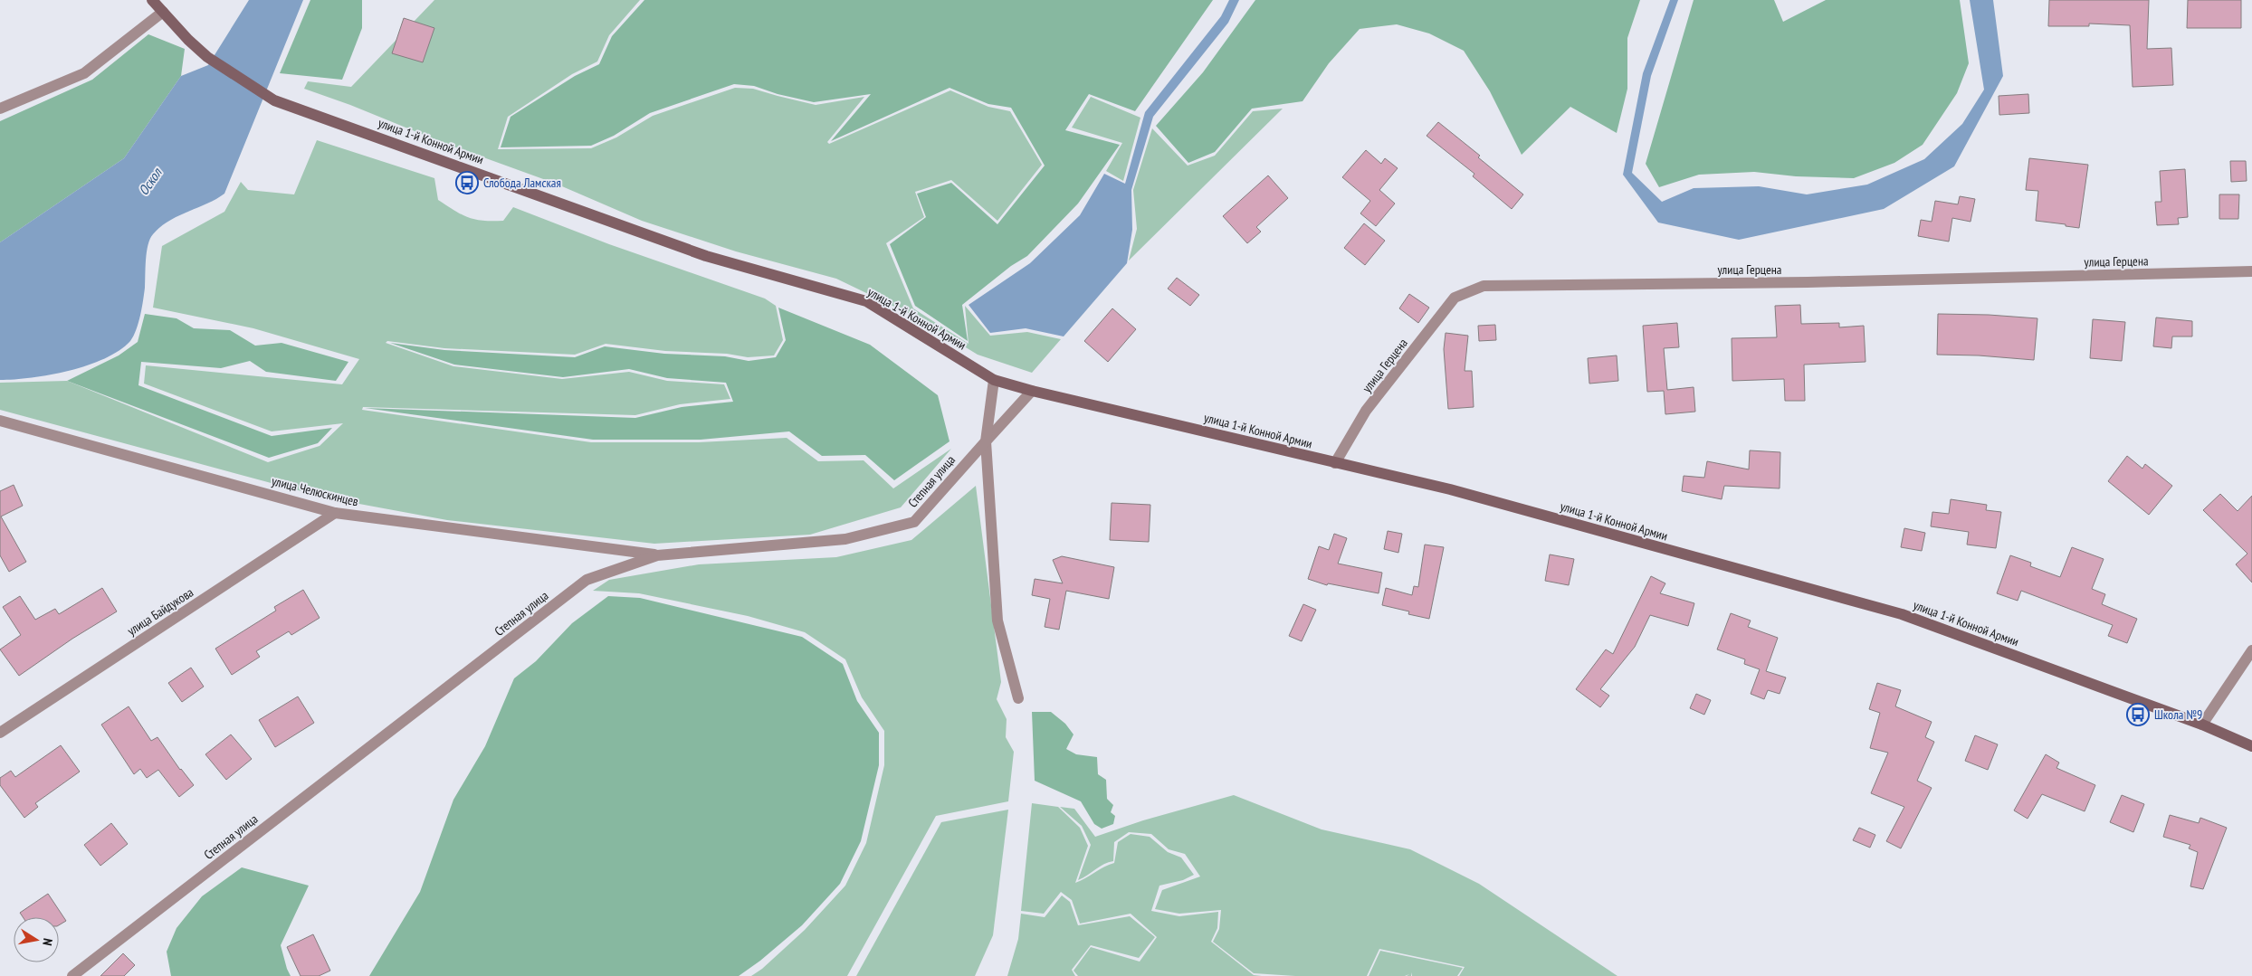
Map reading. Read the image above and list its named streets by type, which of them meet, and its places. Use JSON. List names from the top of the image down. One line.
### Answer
{"streets":{"main road":["улица 1-й Конной Армии"],"street":["улица Герцена","Степная улица","улица Челюскинцев","улица Байдукова"]},"crossings":[["улица 1-й Конной Армии","улица Герцена"],["улица 1-й Конной Армии","Степная улица"],["Степная улица","улица Челюскинцев"],["улица Челюскинцев","улица Байдукова"]],"water":["Оскол"],"places":{"bus stop":["Слобода Ламская","Школа №9"]},"north":"right"}
